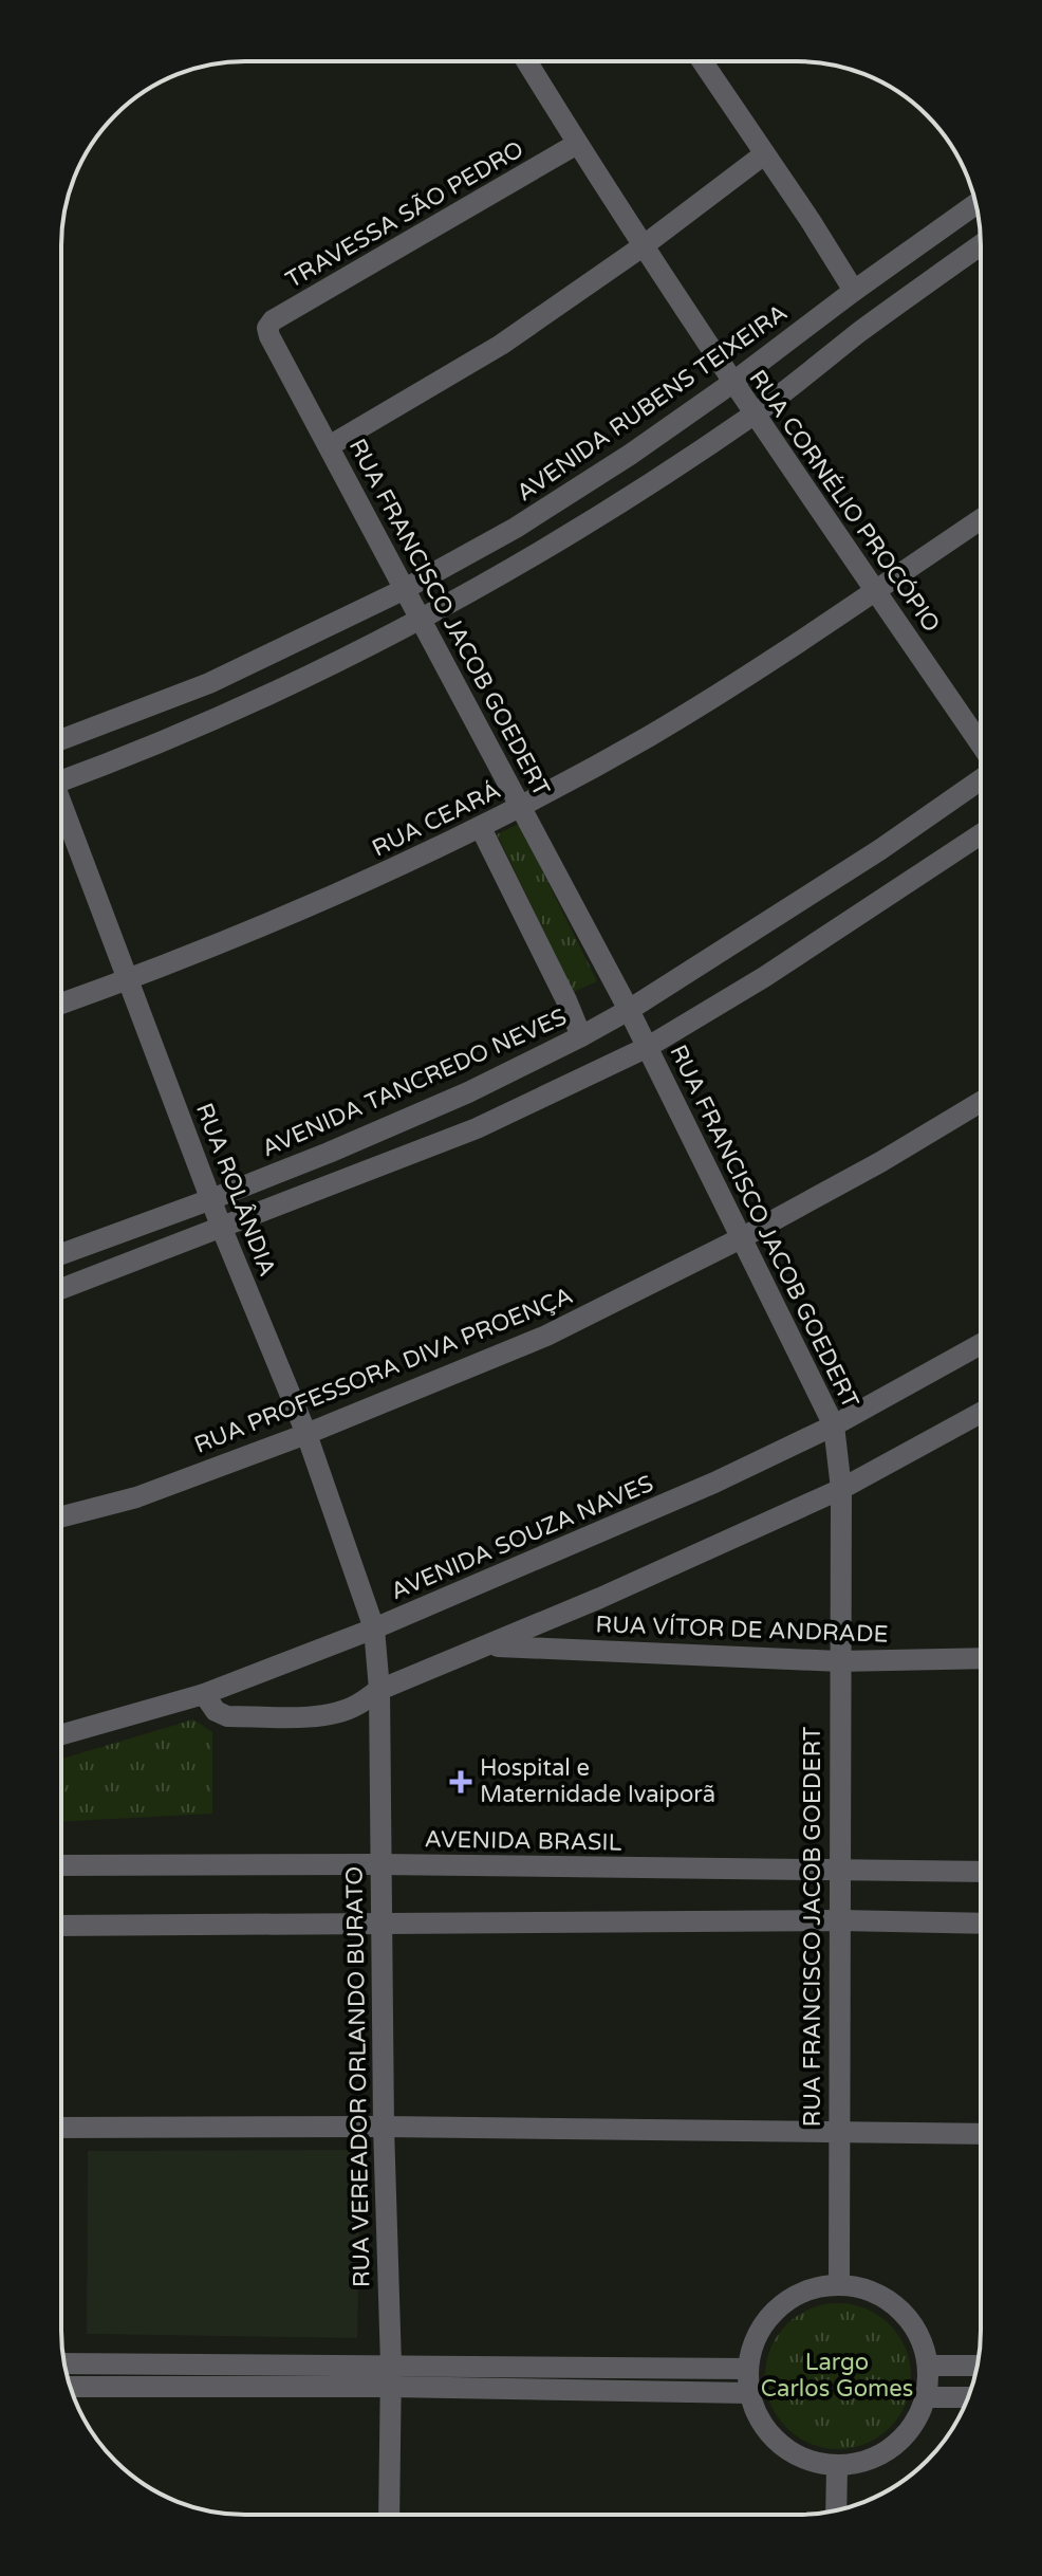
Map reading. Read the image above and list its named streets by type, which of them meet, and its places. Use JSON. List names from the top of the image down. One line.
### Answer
{"streets":{"street":["TRAVESSA SÃO PEDRO","AVENIDA RUBENS TEIXEIRA","RUA CORNÉLIO PROCÓPIO","RUA FRANCISCO JACOB GOEDERT","RUA CEARÁ","AVENIDA TANCREDO NEVES","RUA ROLÂNDIA","RUA PROFESSORA DIVA PROENÇA","AVENIDA SOUZA NAVES","RUA VÍTOR DE ANDRADE","AVENIDA BRASIL","RUA VEREADOR ORLANDO BURATO"]},"crossings":[["TRAVESSA SÃO PEDRO","RUA CORNÉLIO PROCÓPIO"],["TRAVESSA SÃO PEDRO","RUA FRANCISCO JACOB GOEDERT"],["AVENIDA RUBENS TEIXEIRA","RUA CORNÉLIO PROCÓPIO"],["AVENIDA RUBENS TEIXEIRA","RUA FRANCISCO JACOB GOEDERT"],["RUA CORNÉLIO PROCÓPIO","RUA CEARÁ"],["RUA FRANCISCO JACOB GOEDERT","RUA CEARÁ"],["RUA FRANCISCO JACOB GOEDERT","AVENIDA TANCREDO NEVES"],["RUA FRANCISCO JACOB GOEDERT","RUA PROFESSORA DIVA PROENÇA"],["RUA FRANCISCO JACOB GOEDERT","AVENIDA SOUZA NAVES"],["RUA FRANCISCO JACOB GOEDERT","RUA VÍTOR DE ANDRADE"],["RUA FRANCISCO JACOB GOEDERT","AVENIDA BRASIL"],["RUA CEARÁ","RUA ROLÂNDIA"],["AVENIDA TANCREDO NEVES","RUA ROLÂNDIA"],["RUA ROLÂNDIA","RUA PROFESSORA DIVA PROENÇA"],["RUA ROLÂNDIA","AVENIDA SOUZA NAVES"],["RUA ROLÂNDIA","RUA VEREADOR ORLANDO BURATO"],["AVENIDA SOUZA NAVES","RUA VEREADOR ORLANDO BURATO"],["AVENIDA BRASIL","RUA VEREADOR ORLANDO BURATO"]],"parks":["Largo Carlos Gomes"],"places":{"health":["Hospital e Maternidade Ivaiporã"]}}
